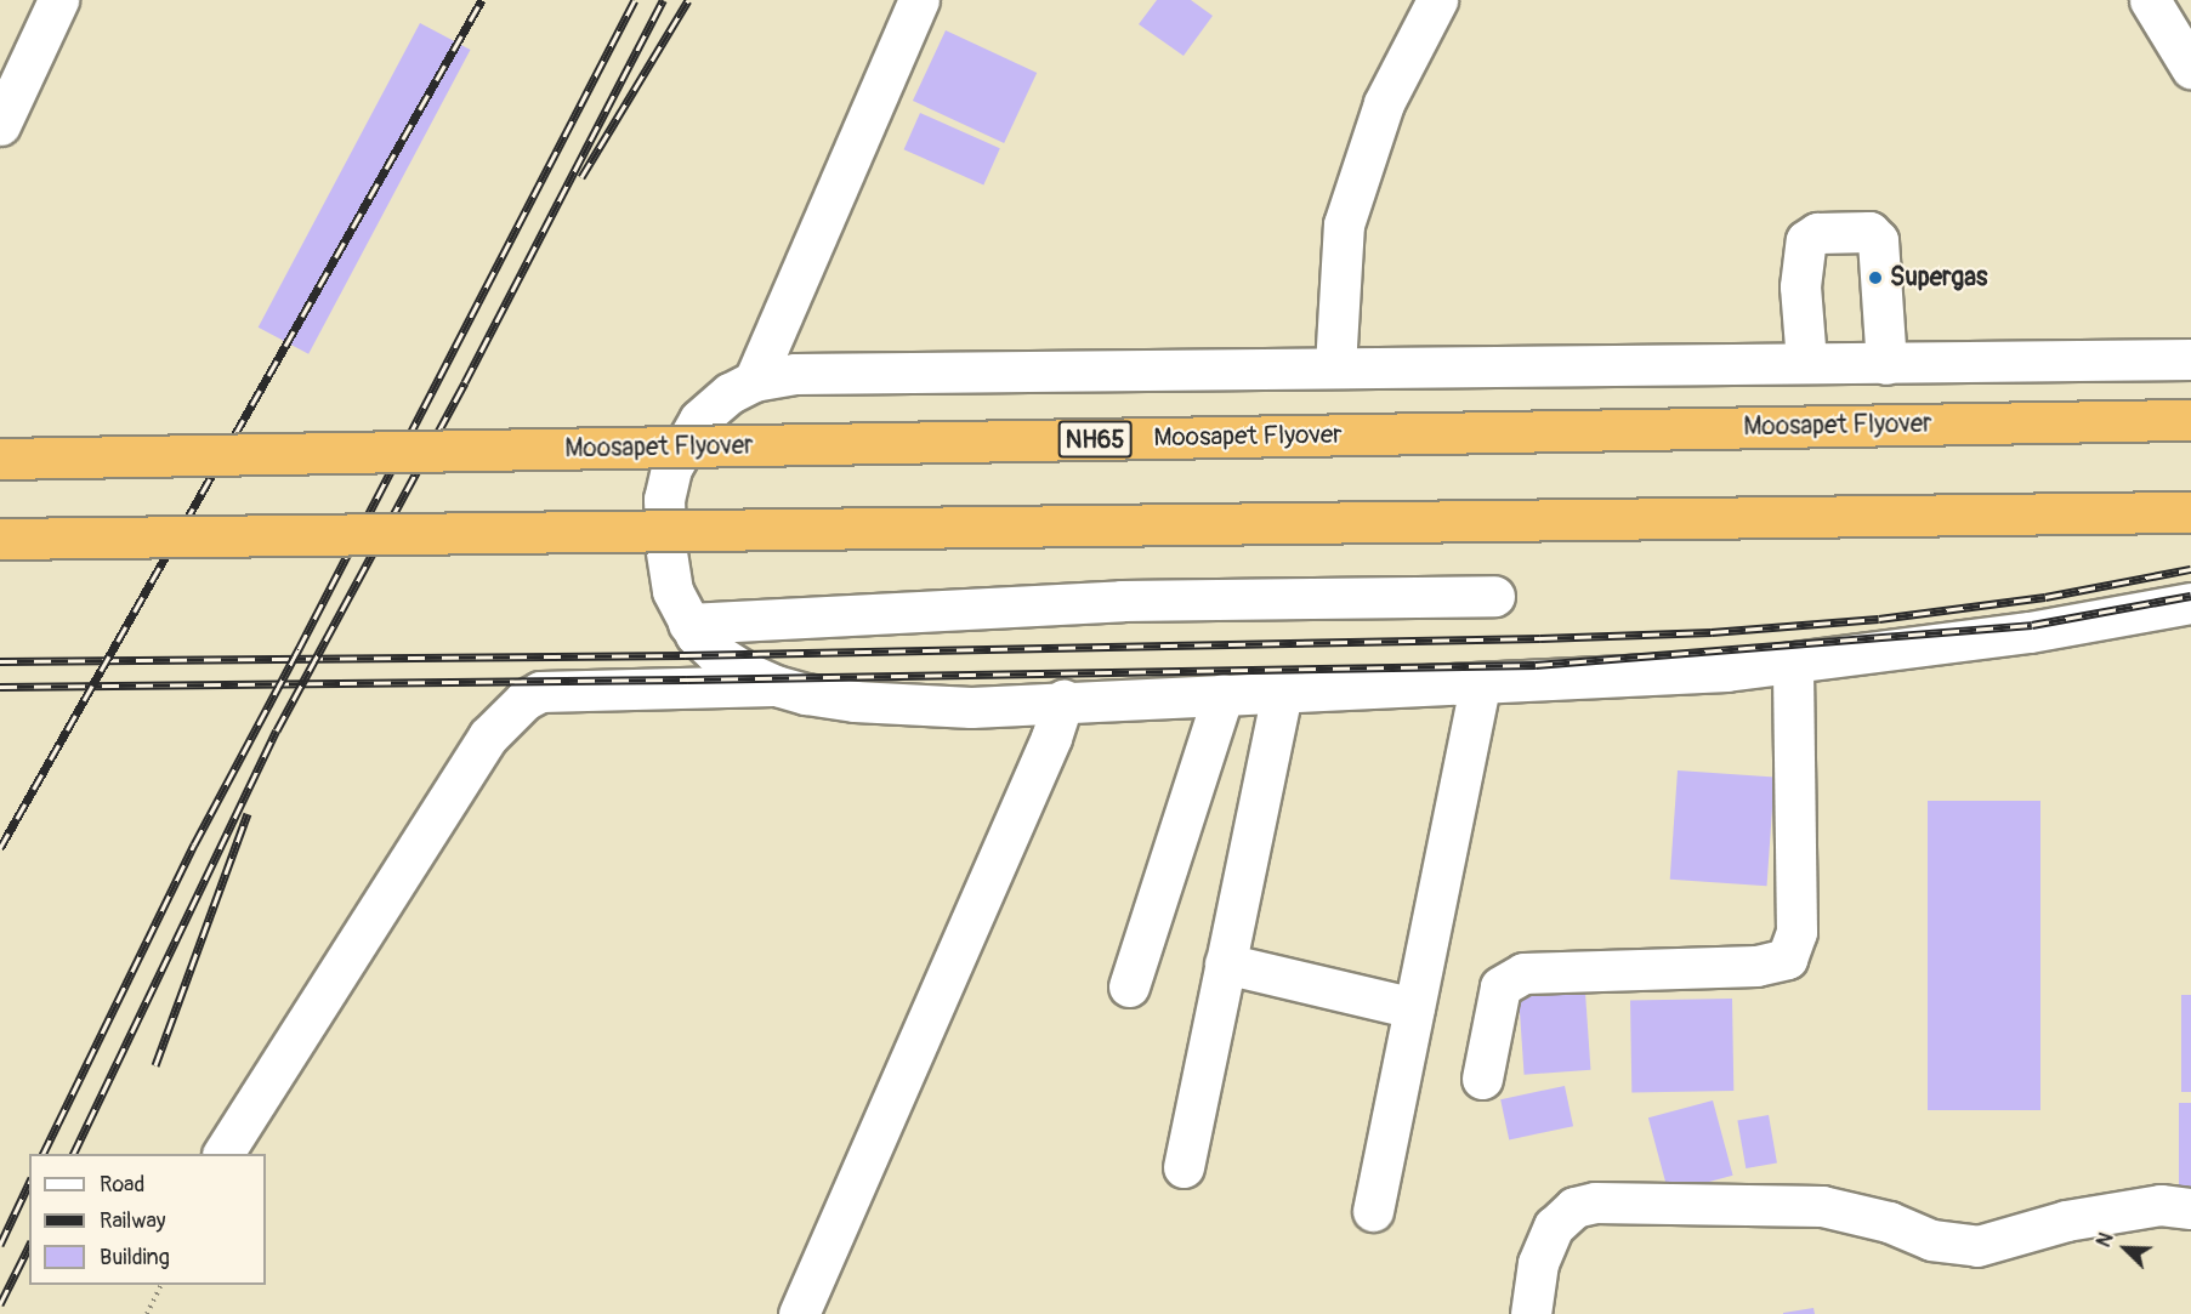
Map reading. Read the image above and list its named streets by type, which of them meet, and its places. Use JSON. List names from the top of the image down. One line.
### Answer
{"streets":{"highway":["Moosapet Flyover","NH65"]},"places":["Supergas"],"legend":["Road","Railway","Building"],"north":"top left"}
